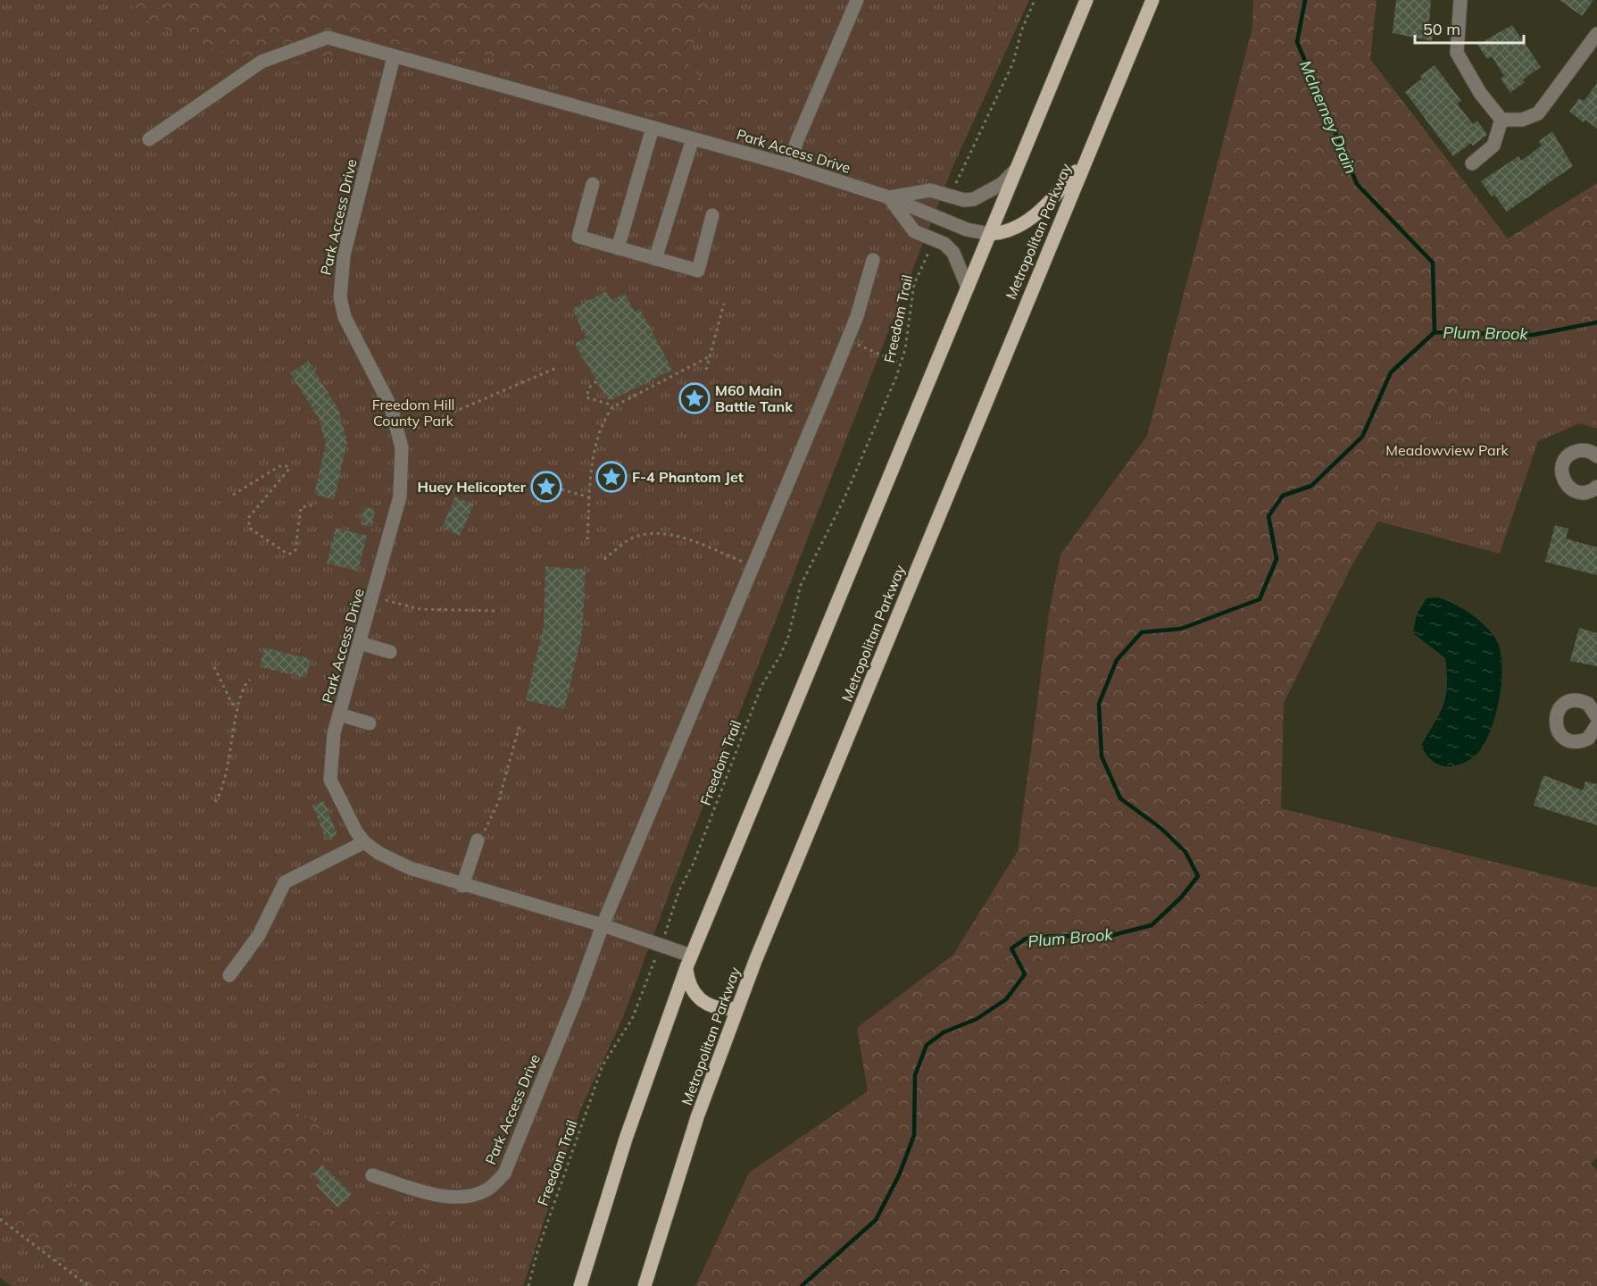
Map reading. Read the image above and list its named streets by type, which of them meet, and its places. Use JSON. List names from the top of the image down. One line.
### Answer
{"streets":{"main road":["Metropolitan Parkway"],"street":["Park Access Drive"],"path":["Freedom Trail"]},"crossings":[["Park Access Drive","Freedom Trail"]],"water":["McInerney Drain","Plum Brook"],"parks":["Freedom Hill County Park","Meadowview Park"],"places":{"place":["M60 Main Battle Tank","F-4 Phantom Jet","Huey Helicopter"]},"scale_bar":"50 m"}
